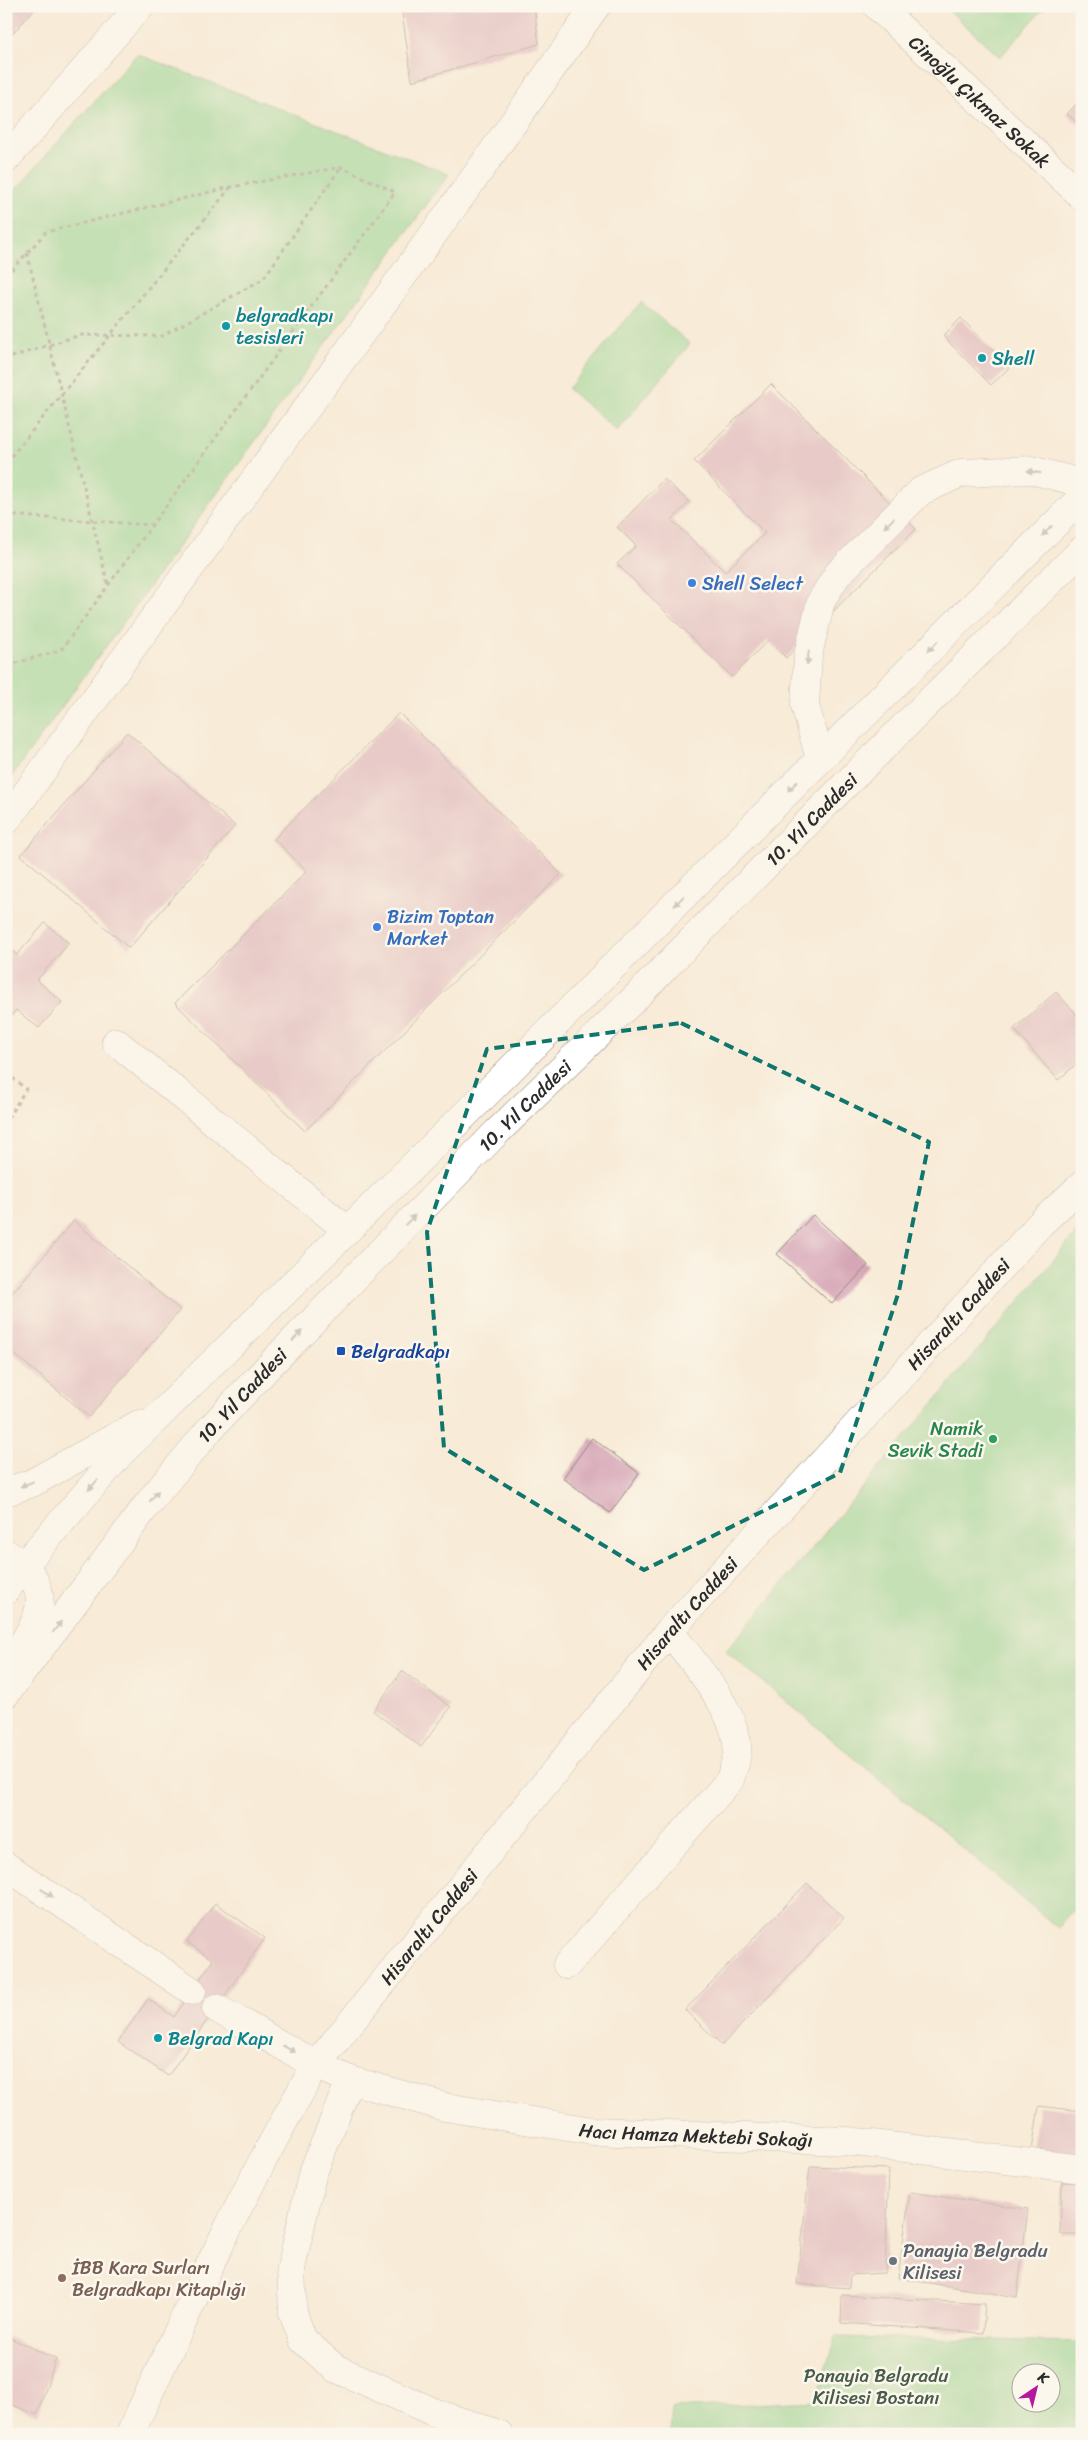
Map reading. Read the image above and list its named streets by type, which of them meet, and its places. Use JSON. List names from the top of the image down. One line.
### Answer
{"streets":{"street":["Cinoğlu Çıkmaz Sokak","10. Yıl Caddesi","Hisaraltı Caddesi","Hacı Hamza Mektebi Sokağı"]},"crossings":[["Hisaraltı Caddesi","Hacı Hamza Mektebi Sokağı"]],"parks":["Panayia Belgradu Kilisesi Bostanı"],"places":{"other":["belgradkapı tesisleri","Shell","Shell Select","Bizim Toptan Market","Namik Sevik Stadi","Belgrad Kapı","Panayia Belgradu Kilisesi","İBB Kara Surları Belgradkapı Kitaplığı"],"transit":["Belgradkapı"]},"north":"top right"}
